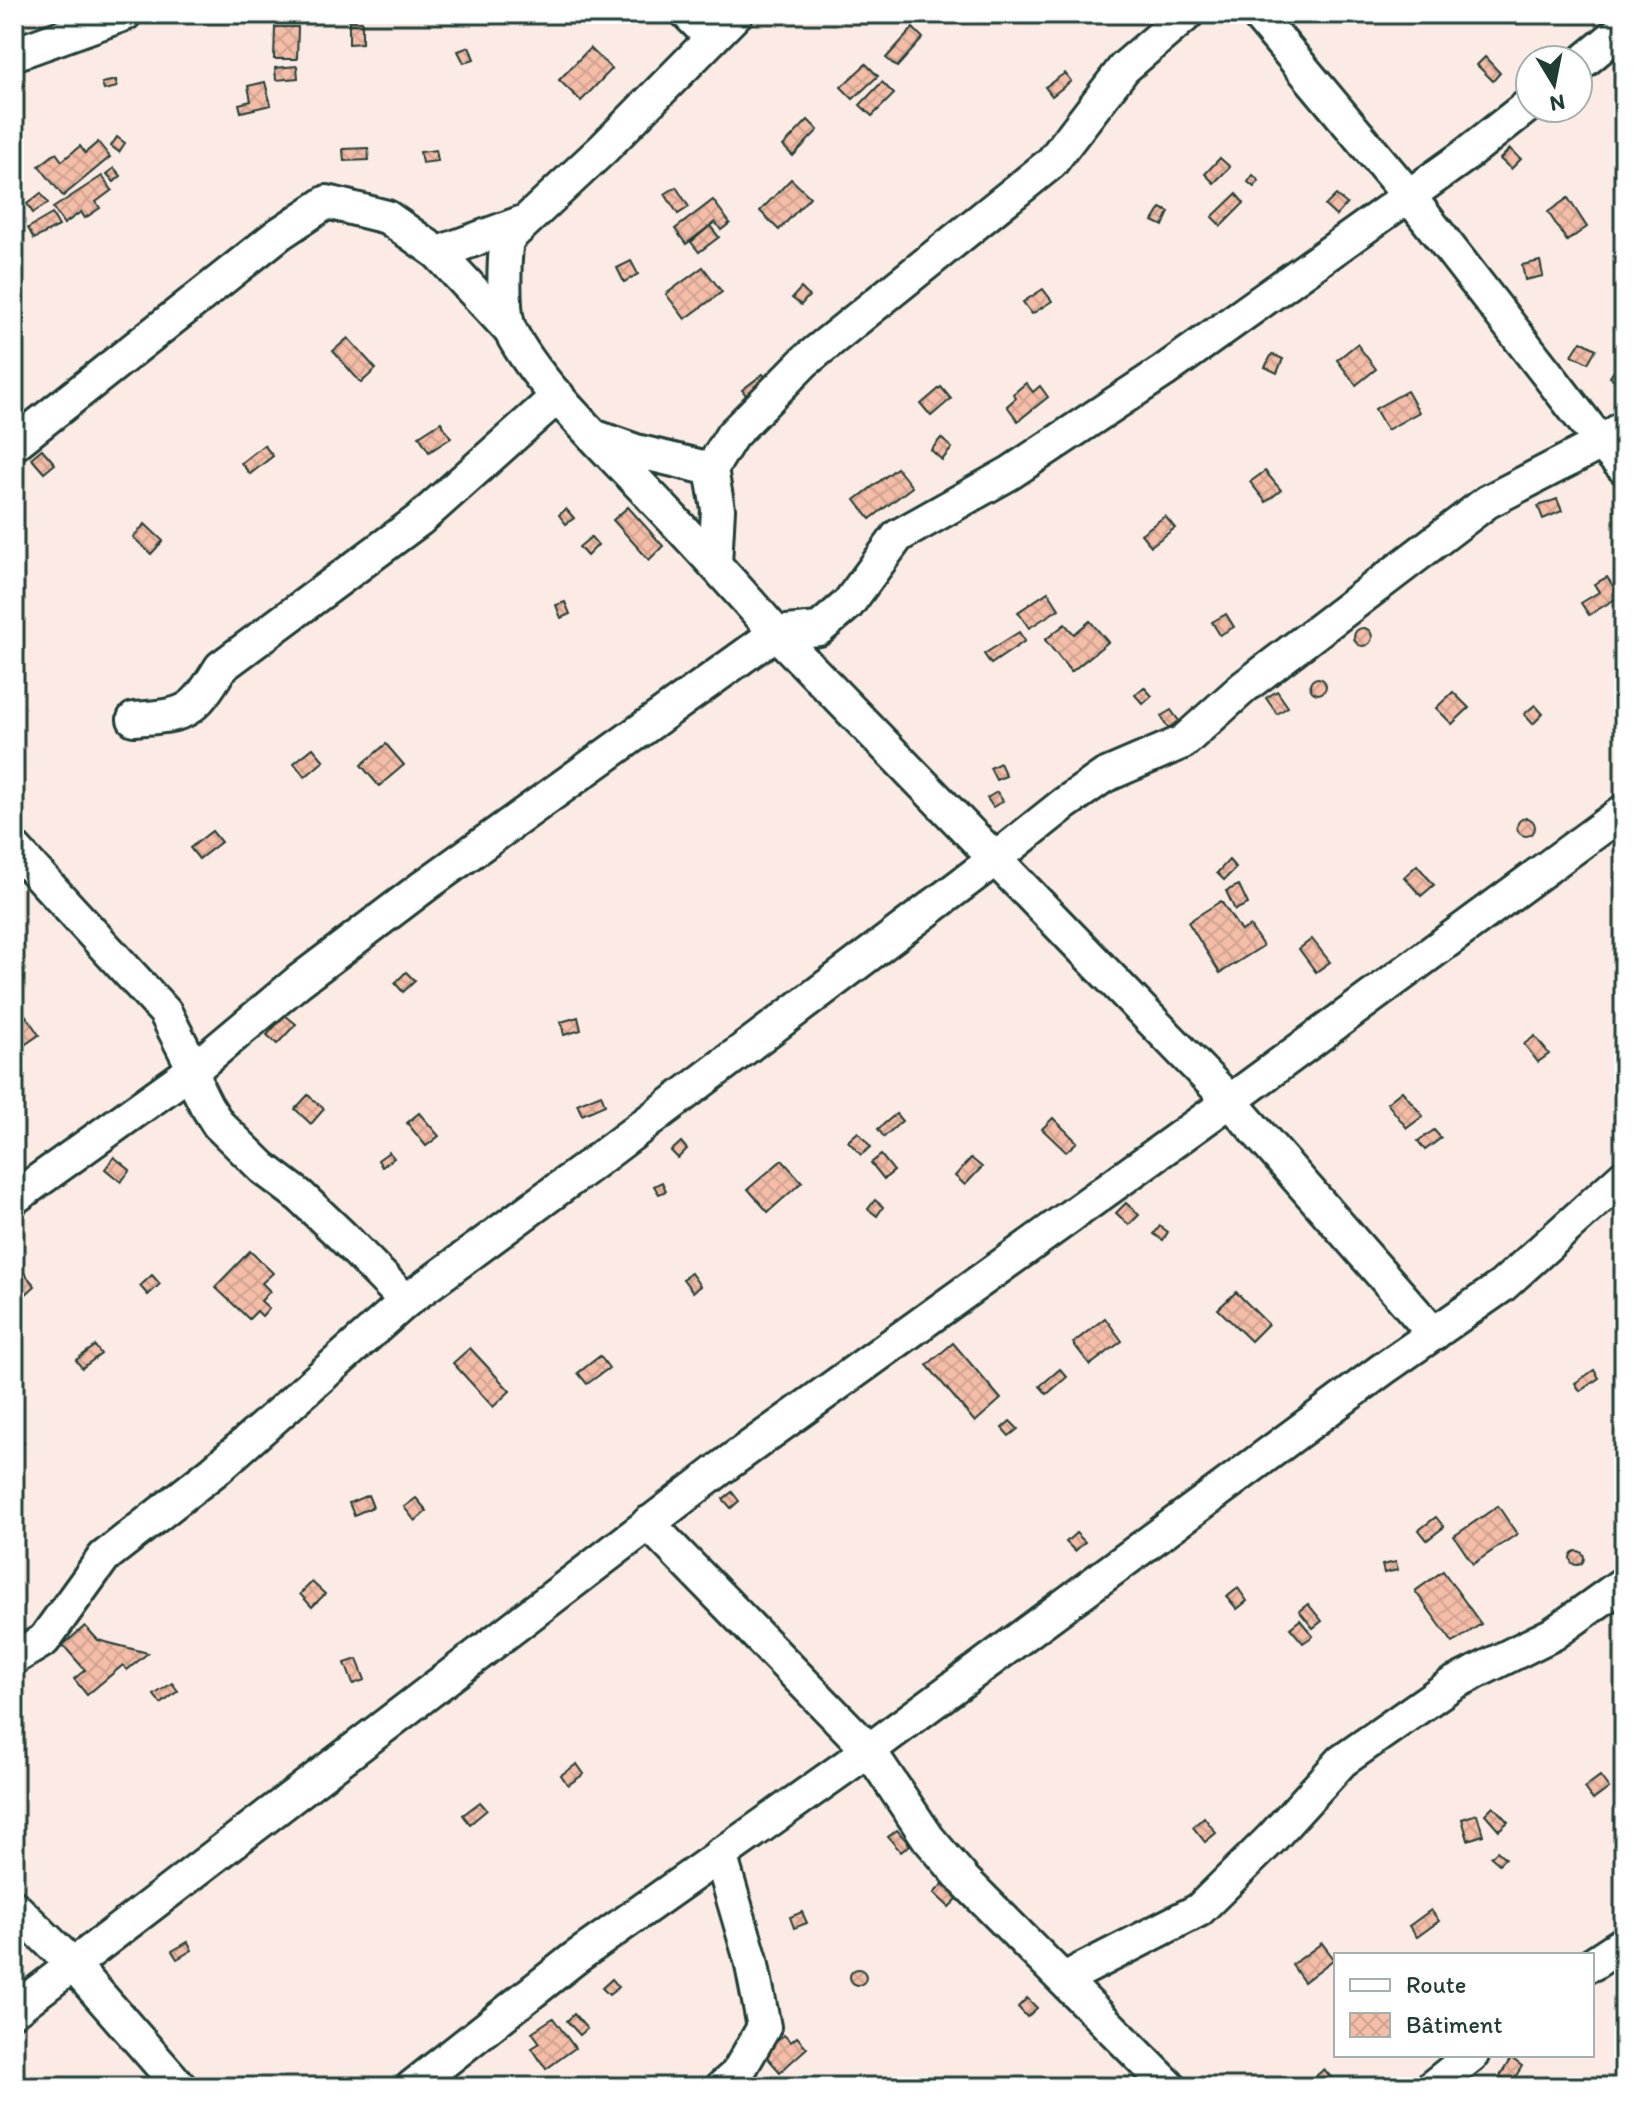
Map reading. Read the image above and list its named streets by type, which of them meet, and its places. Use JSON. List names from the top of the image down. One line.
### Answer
{"legend":["Route","Bâtiment"],"north":"bottom"}
